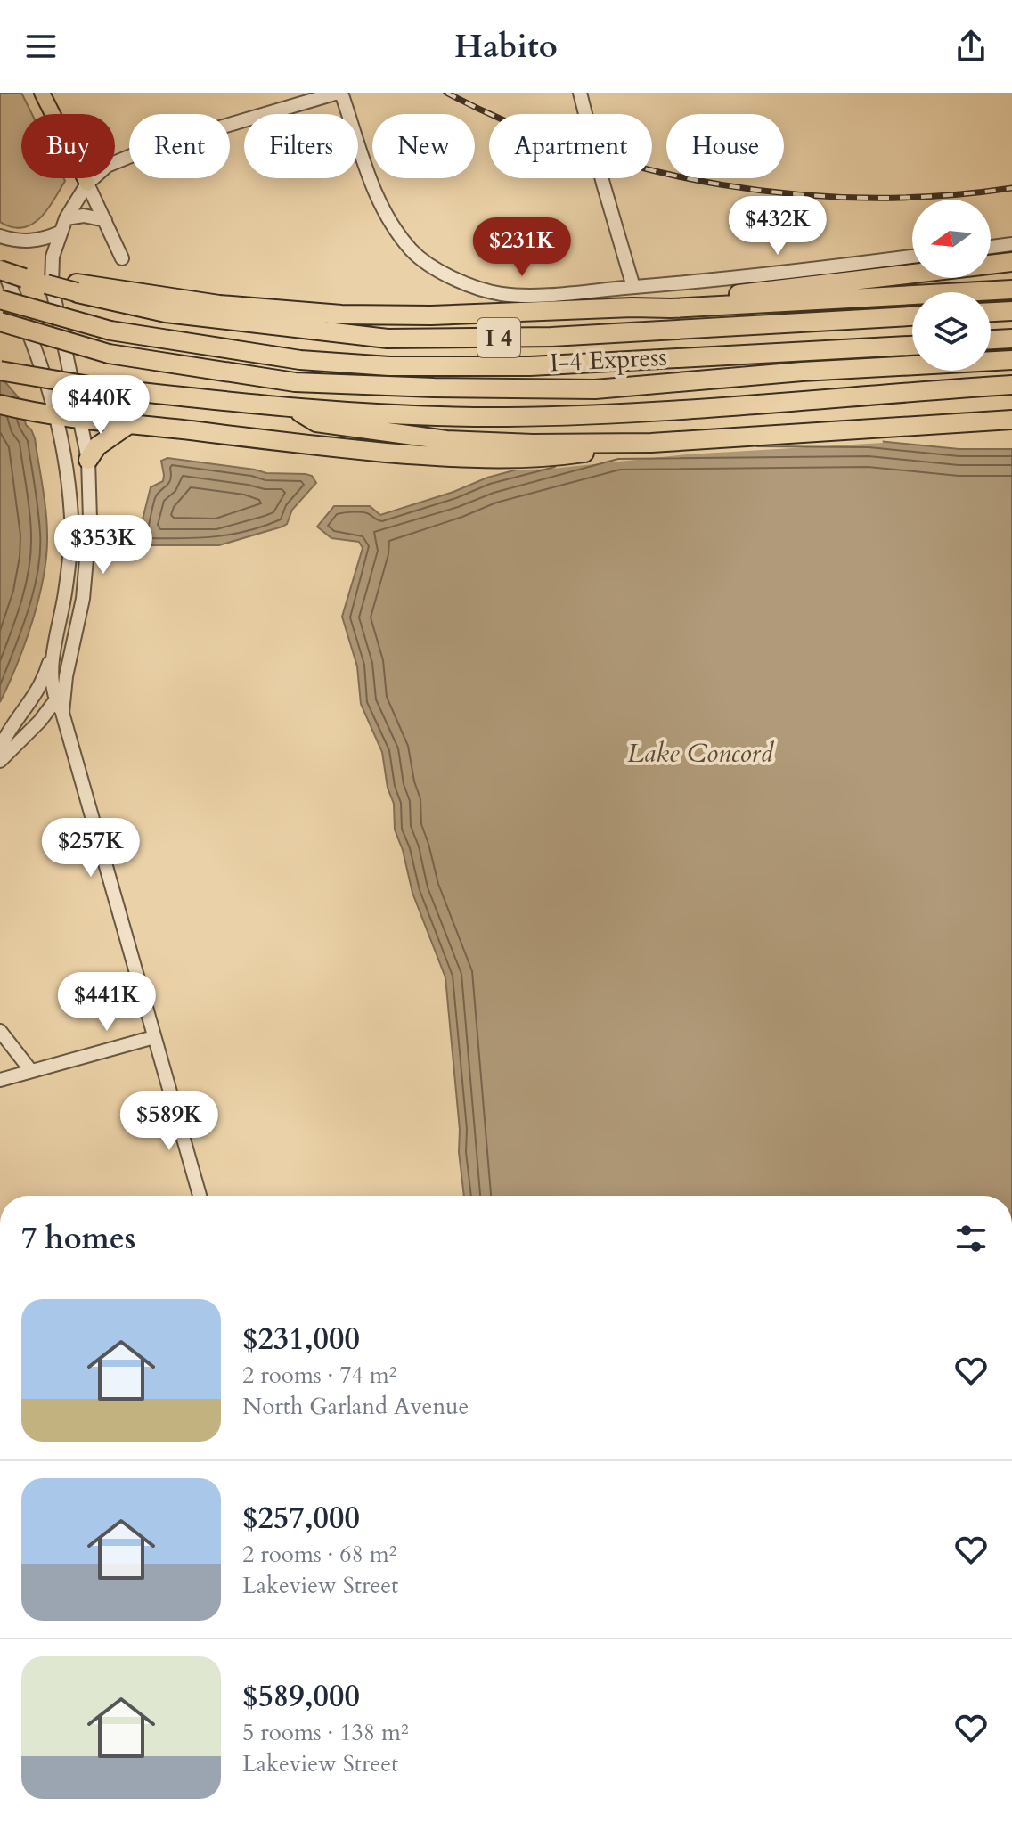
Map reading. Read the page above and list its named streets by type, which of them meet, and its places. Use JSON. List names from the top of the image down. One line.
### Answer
{"streets":{"highway":["I 4","I-4 Express"]},"water":["Lake Concord"],"north":"left","page":{"header":"Habito","chip":["Buy","Rent","Filters","New","Apartment","House"],"price":["$432K","$231K","$440K","$353K","$257K","$441K","$589K"],"heading":"7 homes","list":[{"name":"$231,000","note":"2 rooms · 74 m² · North Garland Avenue"},{"name":"$257,000","note":"2 rooms · 68 m² · Lakeview Street"},{"name":"$589,000","note":"5 rooms · 138 m² · Lakeview Street"}]}}
